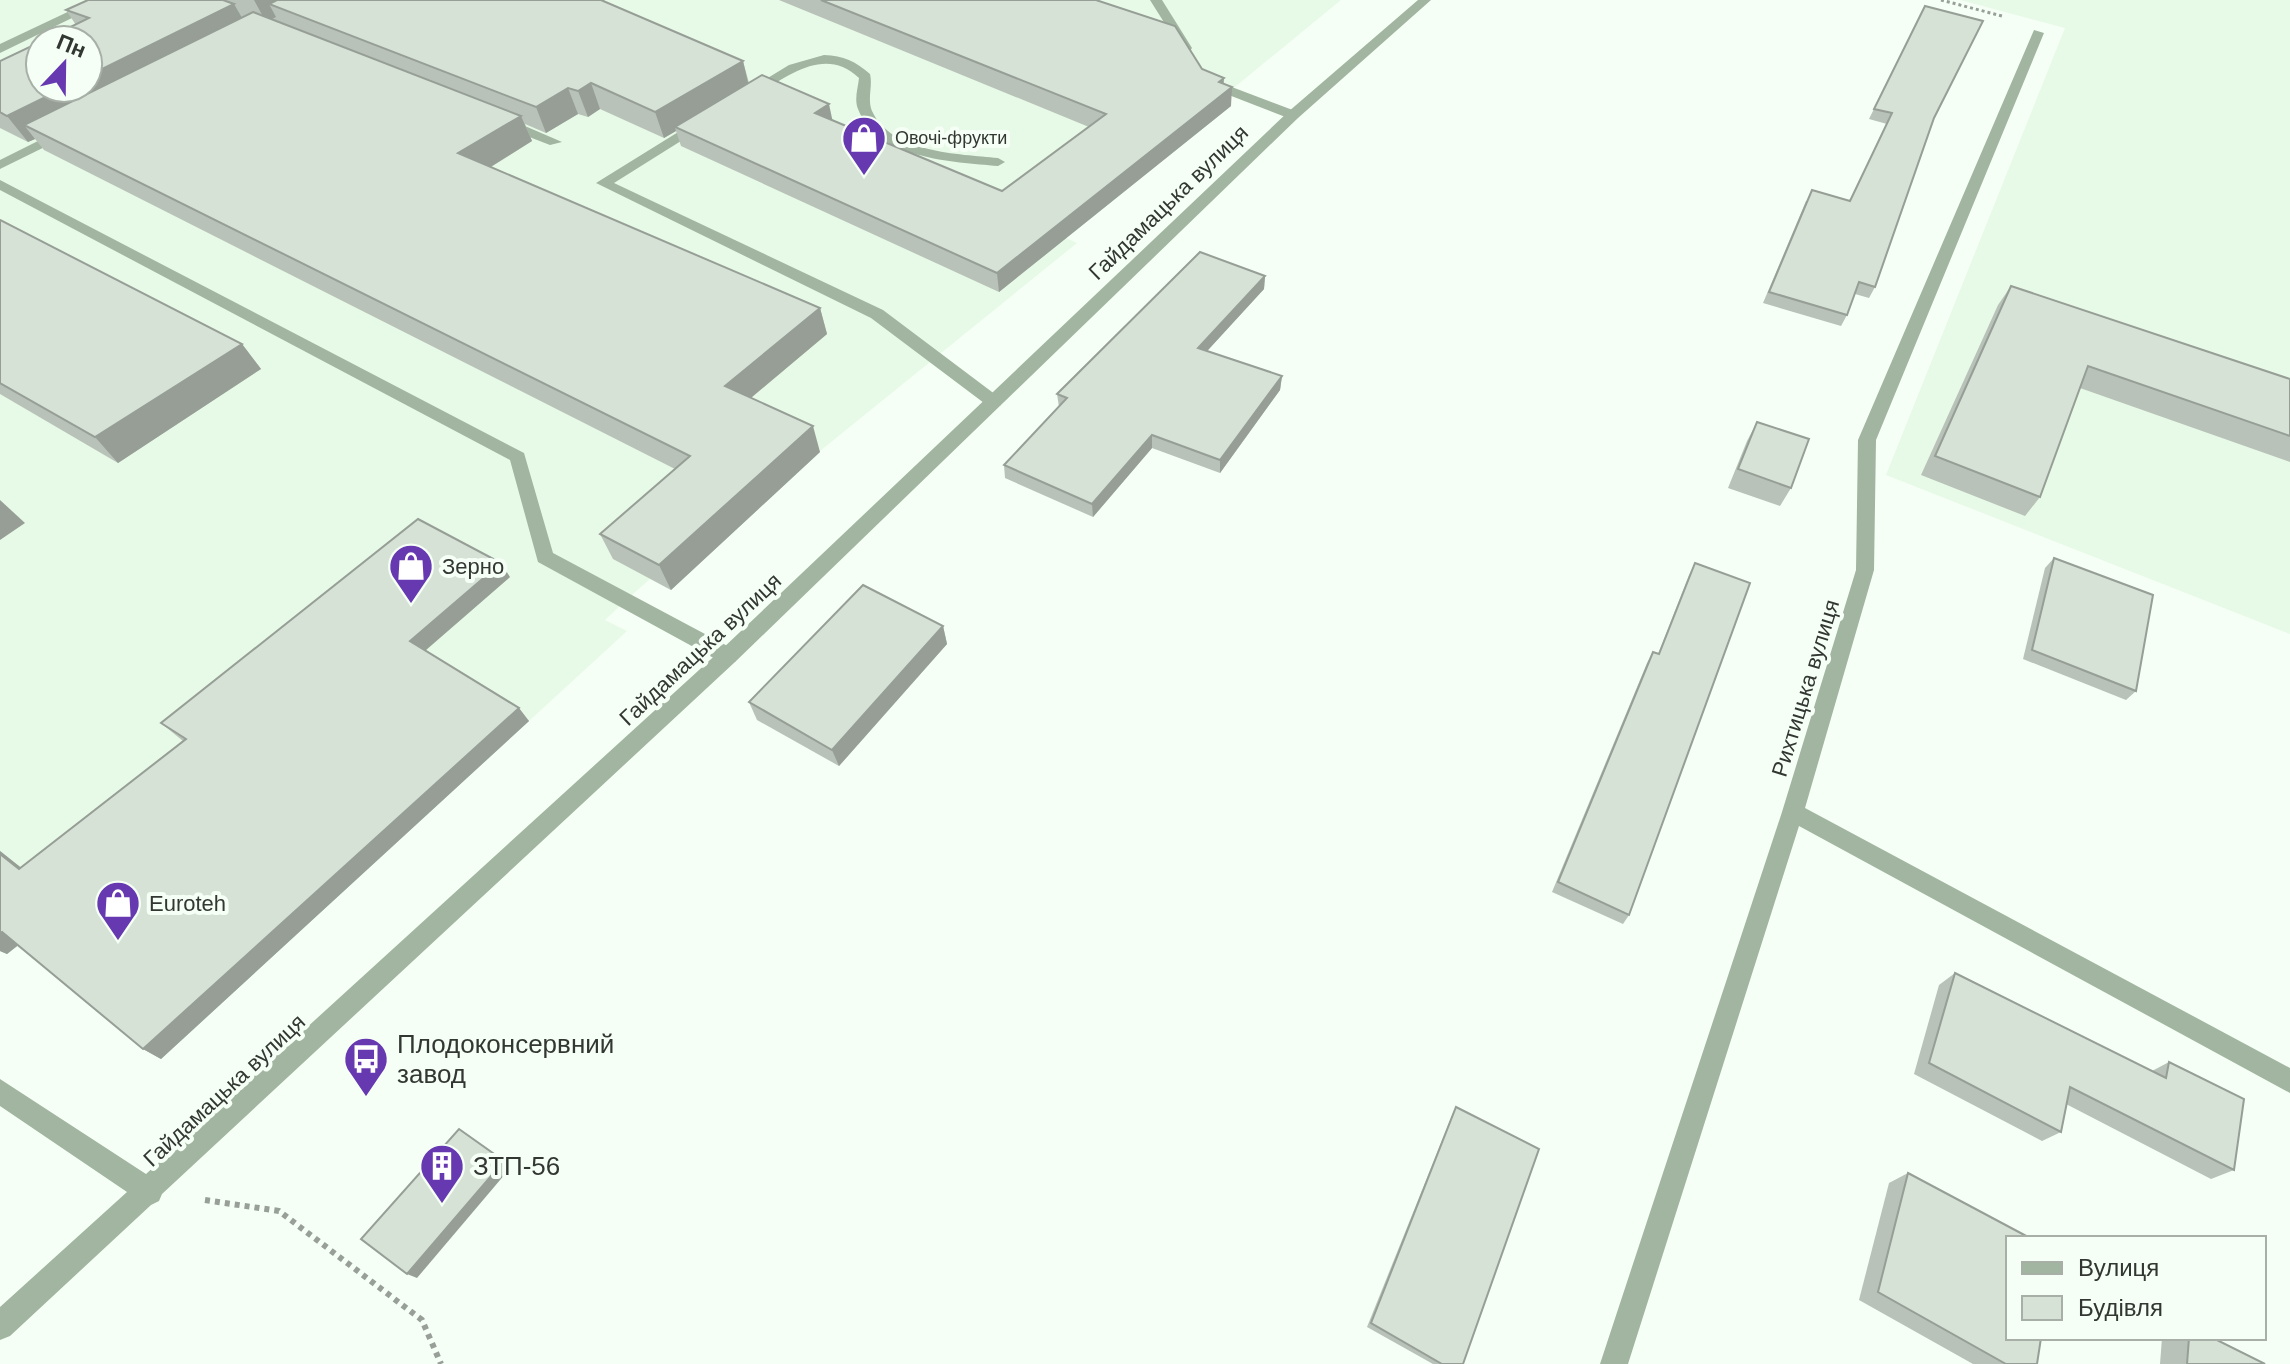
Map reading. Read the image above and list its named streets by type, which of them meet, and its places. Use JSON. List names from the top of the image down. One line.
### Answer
{"streets":{"street":["Гайдамацька вулиця","Рихтицька вулиця"]},"places":{"shop":["Овочі-фрукти","Зерно","Euroteh"],"bus stop":["Плодоконсервний завод"],"building":["ЗТП-56"]},"legend":["Вулиця","Будівля"],"north":"top"}
